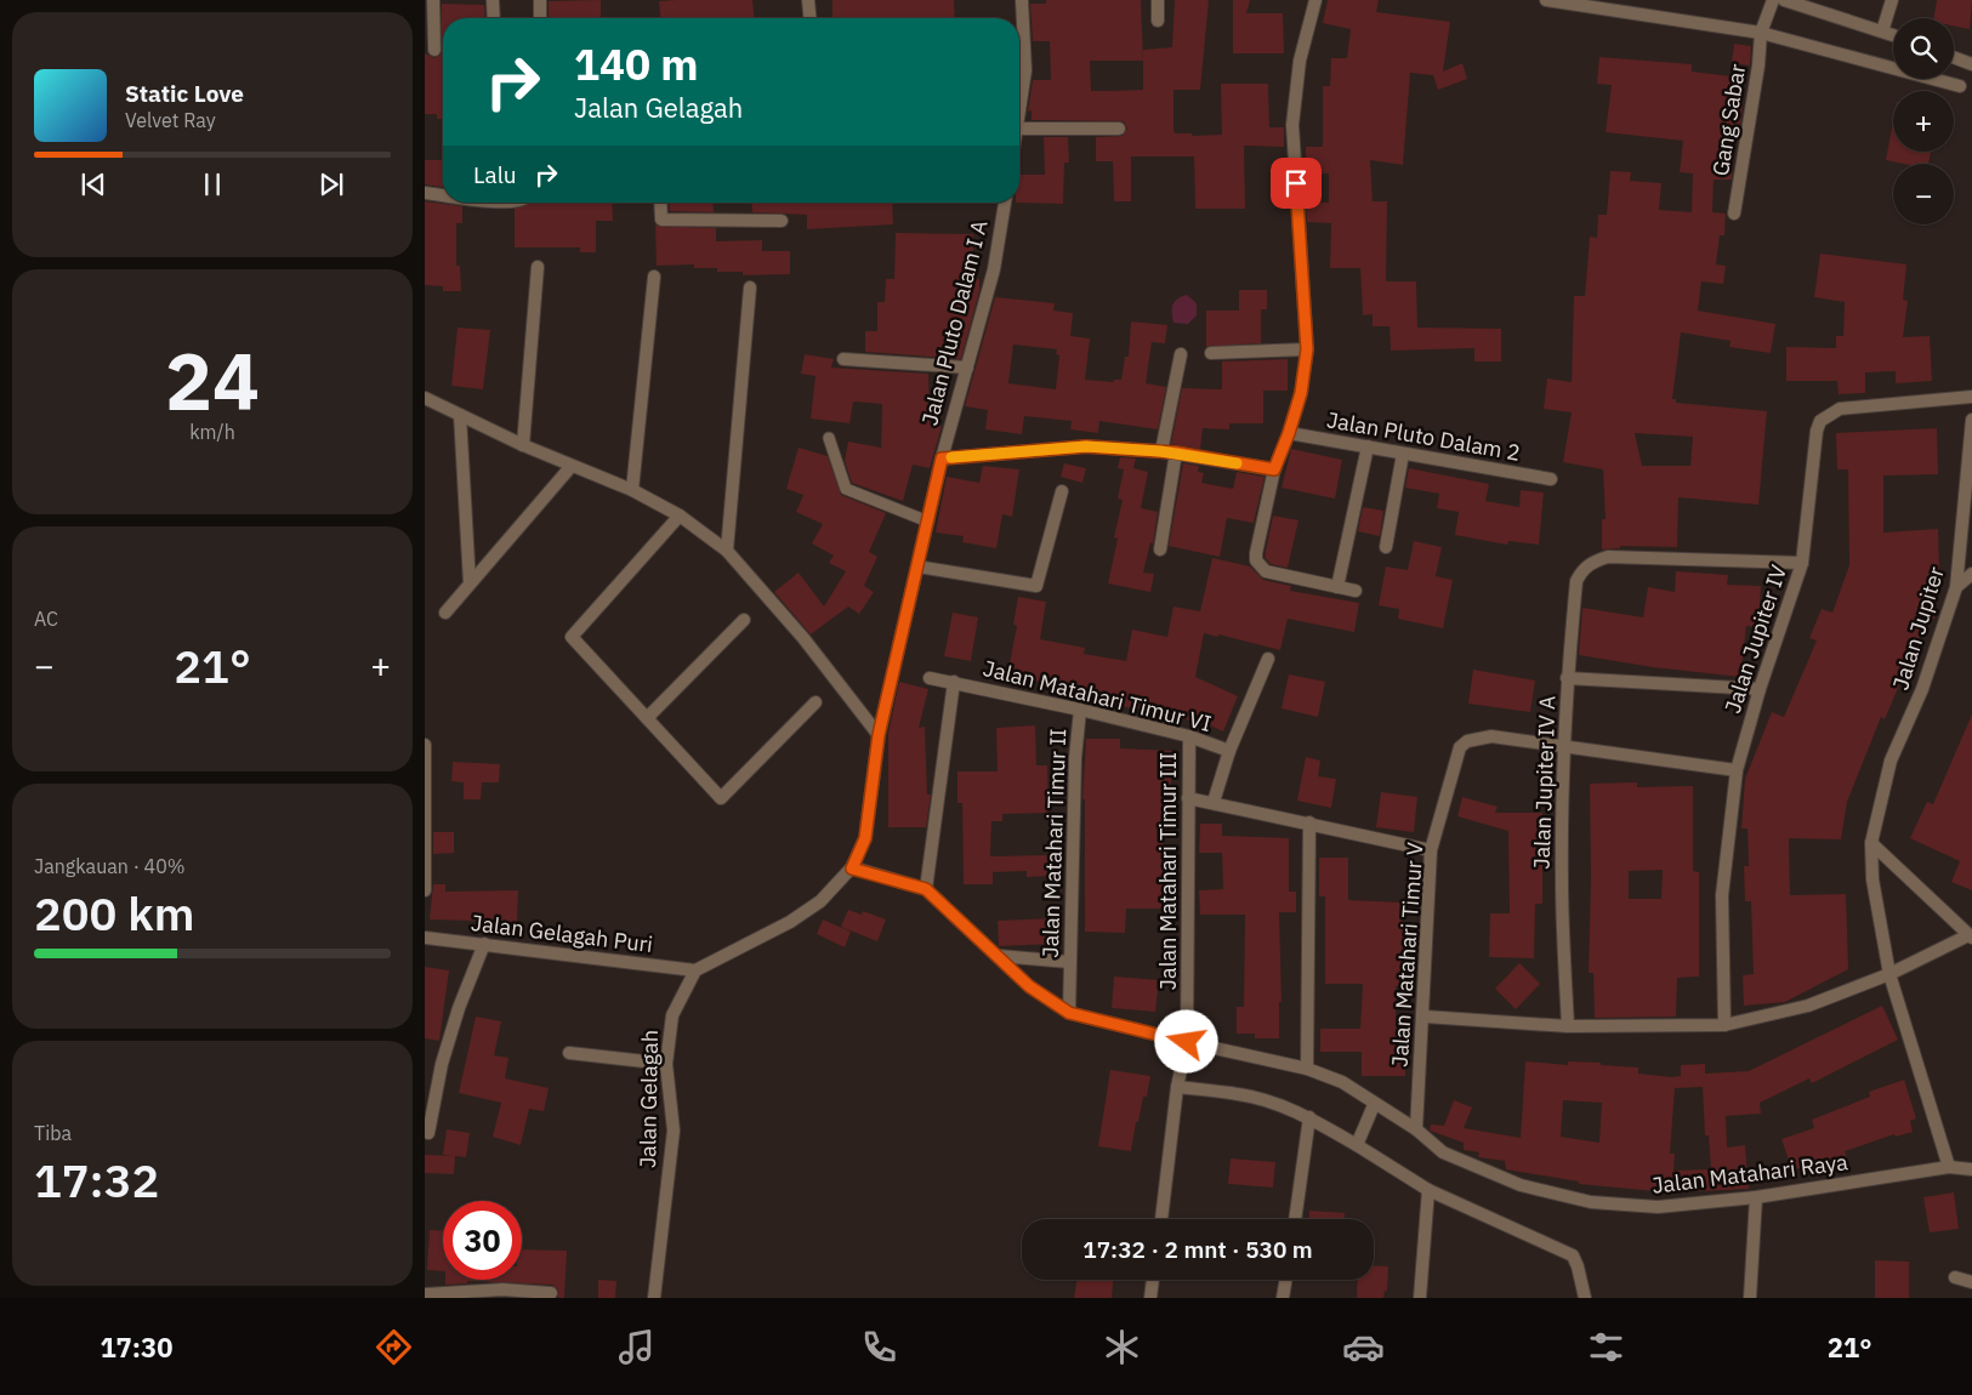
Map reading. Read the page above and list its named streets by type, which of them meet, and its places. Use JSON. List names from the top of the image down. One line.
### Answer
{"streets":{"street":["Gang Sabar","Jalan Pluto Dalam I A","Jalan Pluto Dalam 2","Jalan Jupiter","Jalan Jupiter IV","Jalan Matahari Timur VI","Jalan Jupiter IV A","Jalan Matahari Timur II","Jalan Matahari Timur III","Jalan Gelagah Puri","Jalan Matahari Timur V","Jalan Gelagah","Jalan Matahari Raya"]},"crossings":[["Jalan Jupiter","Jalan Matahari Raya"],["Jalan Jupiter IV","Jalan Jupiter IV A"],["Jalan Matahari Timur VI","Jalan Matahari Timur II"],["Jalan Matahari Timur VI","Jalan Matahari Timur III"],["Jalan Jupiter IV A","Jalan Matahari Timur V"],["Jalan Matahari Timur II","Jalan Matahari Raya"],["Jalan Matahari Timur III","Jalan Matahari Raya"],["Jalan Gelagah Puri","Jalan Gelagah"],["Jalan Matahari Timur V","Jalan Matahari Raya"]],"page":{"map_buttons":["+","−"],"turn":["140 m","Jalan Gelagah"],"song":["Static Love","Velvet Ray"],"then":"Lalu","tile":[["24","km/h"],"AC",["Jangkauan · 40%","200 km"],["Tiba","17:32"]],"heat":["−","21°","+"],"limit":"30","trip":"17:32 · 2 mnt · 530 m","tabs":["17:30","21°"]}}
